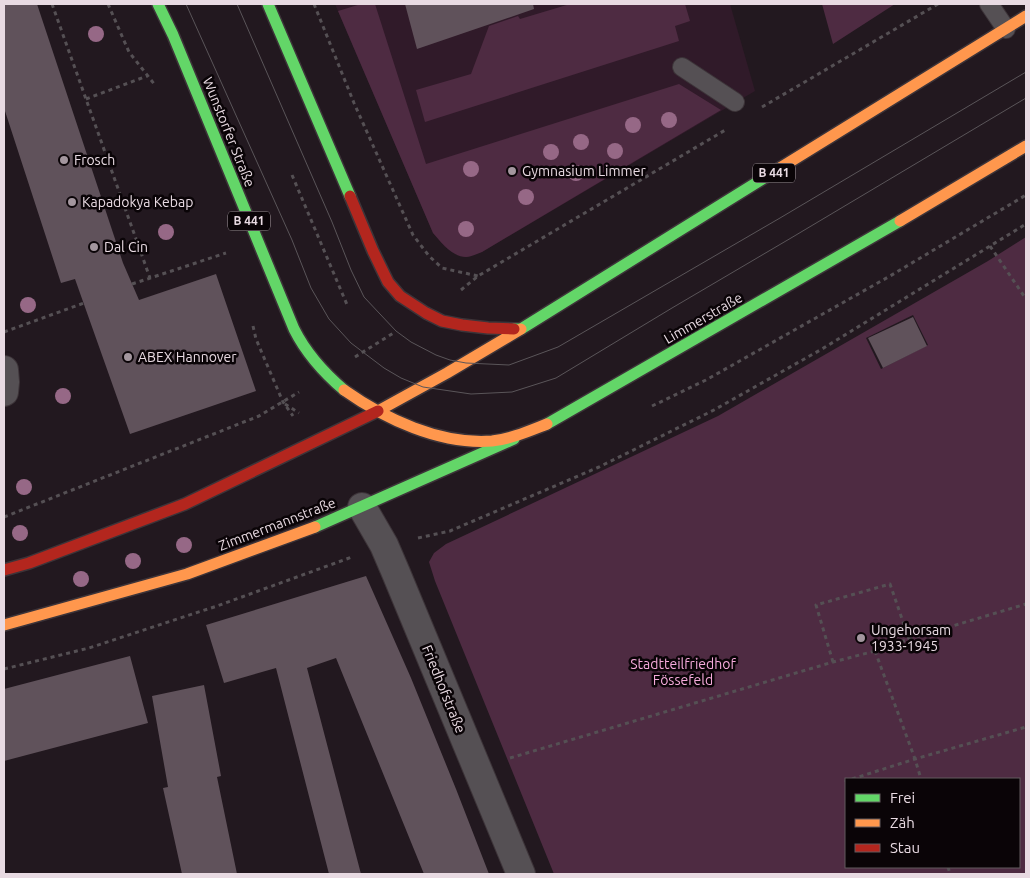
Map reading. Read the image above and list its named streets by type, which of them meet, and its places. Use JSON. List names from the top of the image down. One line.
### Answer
{"streets":{"main road":["Wunstorfer Straße","B 441","Limmerstraße","Zimmermannstraße"],"street":["Friedhofstraße"]},"crossings":[["Wunstorfer Straße","Limmerstraße"],["Limmerstraße","Zimmermannstraße"],["Zimmermannstraße","Friedhofstraße"]],"parks":["Stadtteilfriedhof Fössefeld"],"places":["Frosch","Gymnasium Limmer","Kapadokya Kebap","Dal Cin","ABEX Hannover","Ungehorsam 1933-1945"],"legend":["Frei","Zäh","Stau"]}
